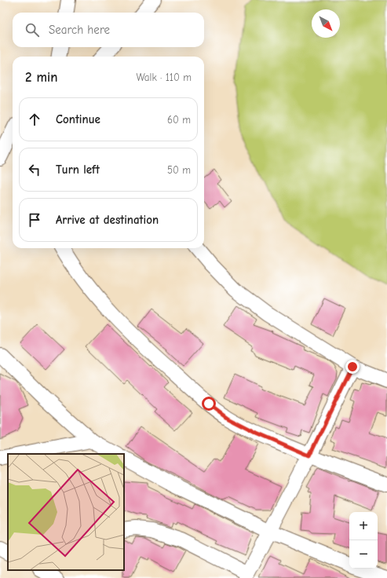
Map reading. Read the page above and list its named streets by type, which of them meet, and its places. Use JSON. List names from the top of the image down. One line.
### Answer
{"north":"bottom right","page":{"search":"Search here","heading":["2 min","Walk · 110 m"],"list":[["Continue","60 m"],["Turn left","50 m"],"Arrive at destination"],"map_buttons":["+","−"]}}
